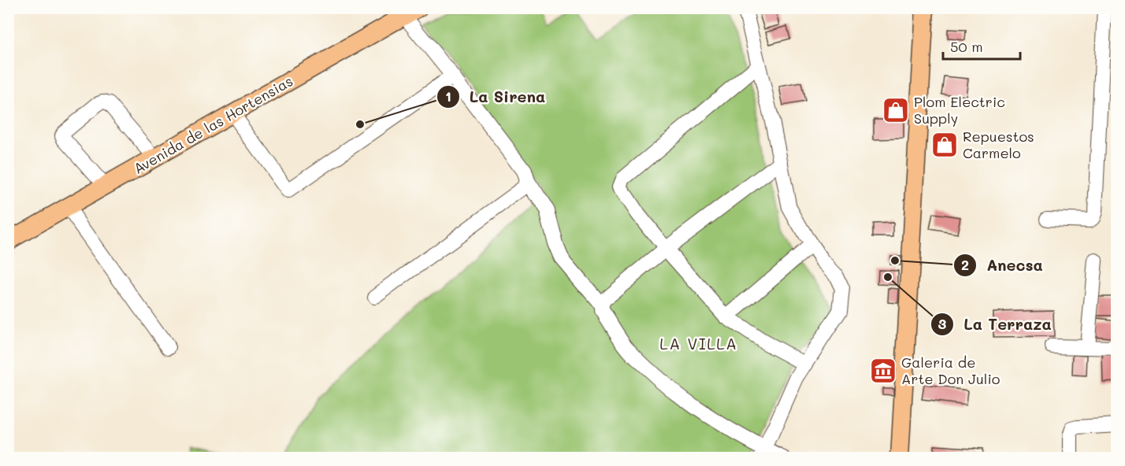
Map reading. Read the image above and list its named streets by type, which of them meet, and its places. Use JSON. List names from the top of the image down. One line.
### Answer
{"streets":{"main road":["Avenida de las Hortensias"]},"districts":["LA VILLA"],"places":{"shop":["Plom Electric Supply","Repuestos Carmelo"],"other":["La Sirena","Anecsa","La Terraza"],"museum":["Galeria de Arte Don Julio"]},"scale_bar":"50 m"}
